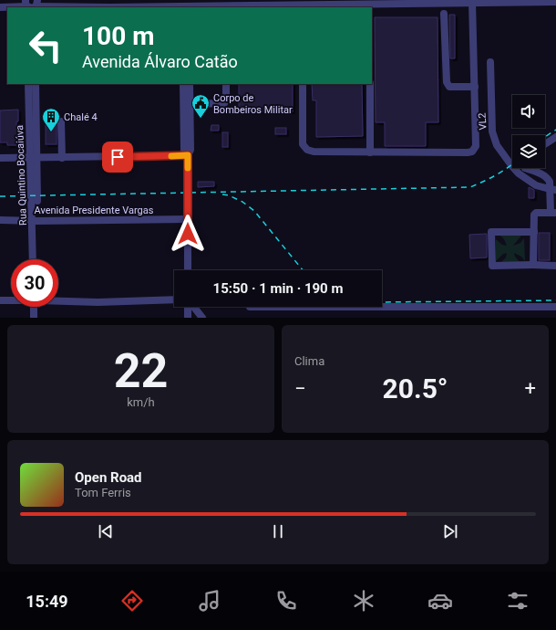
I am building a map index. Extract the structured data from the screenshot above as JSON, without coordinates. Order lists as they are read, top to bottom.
{
  "streets": {
    "street": ["VL2", "Rua Quintino Bocaiúva", "Avenida Presidente Vargas"]
  },
  "crossings": [
    ["Rua Quintino Bocaiúva", "Avenida Presidente Vargas"]
  ],
  "places": {
    "public building": ["Corpo de Bombeiros Militar"],
    "building": ["Chalé 4"]
  },
  "page": {
    "turn": ["100 m", "Avenida Álvaro Catão"],
    "limit": "30",
    "trip": "15:50 · 1 min · 190 m",
    "tile": [
      ["22", "km/h"],
      "Clima"
    ],
    "heat": ["−", "20.5°", "+"],
    "song": ["Open Road", "Tom Ferris"],
    "tabs": "15:49"
  }
}
